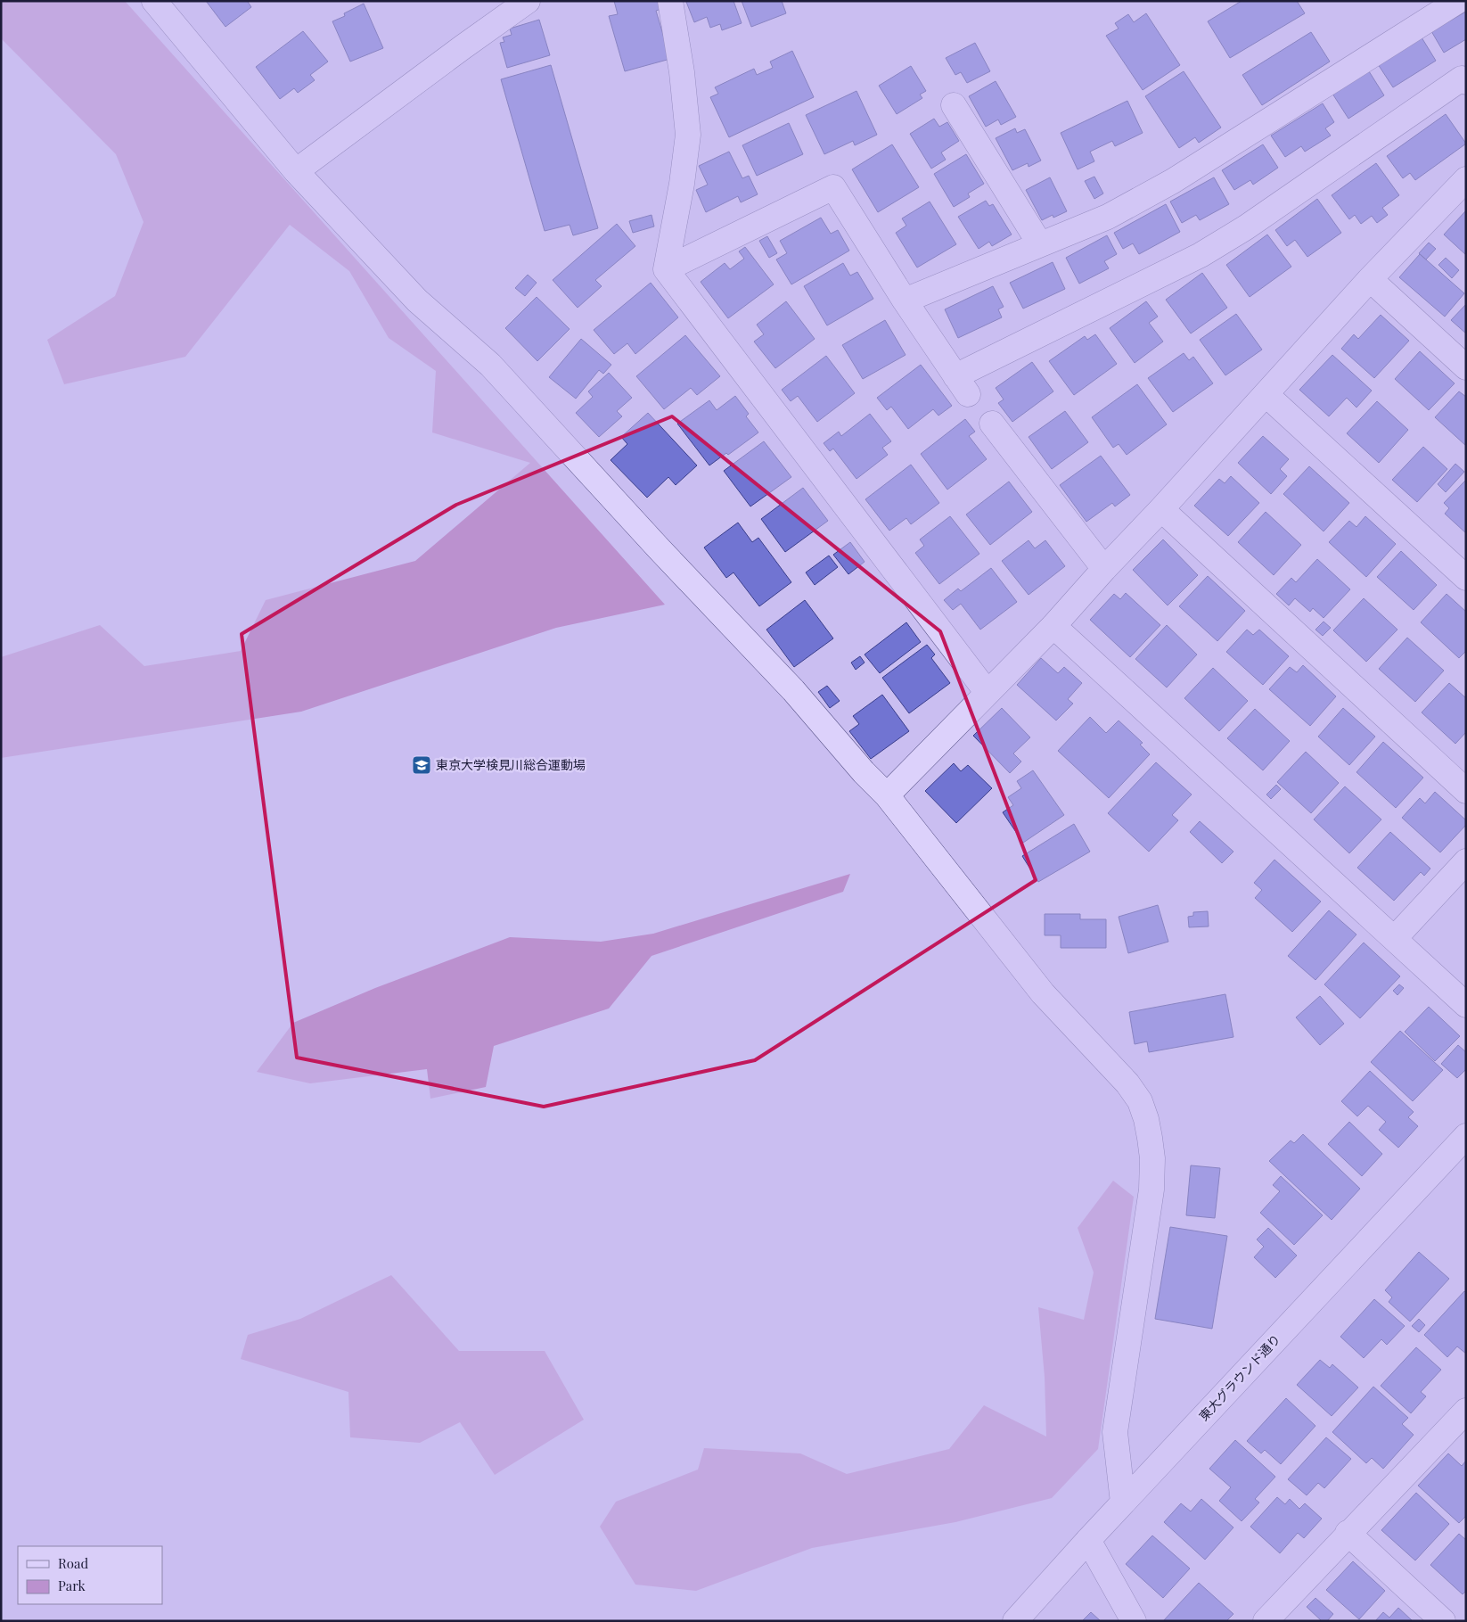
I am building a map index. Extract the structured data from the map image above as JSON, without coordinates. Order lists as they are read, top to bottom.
{
  "streets": {
    "street": ["東大グラウンド通り"]
  },
  "places": {
    "school or university": ["東京大学検見川総合運動場"]
  },
  "legend": ["Road", "Park"]
}
